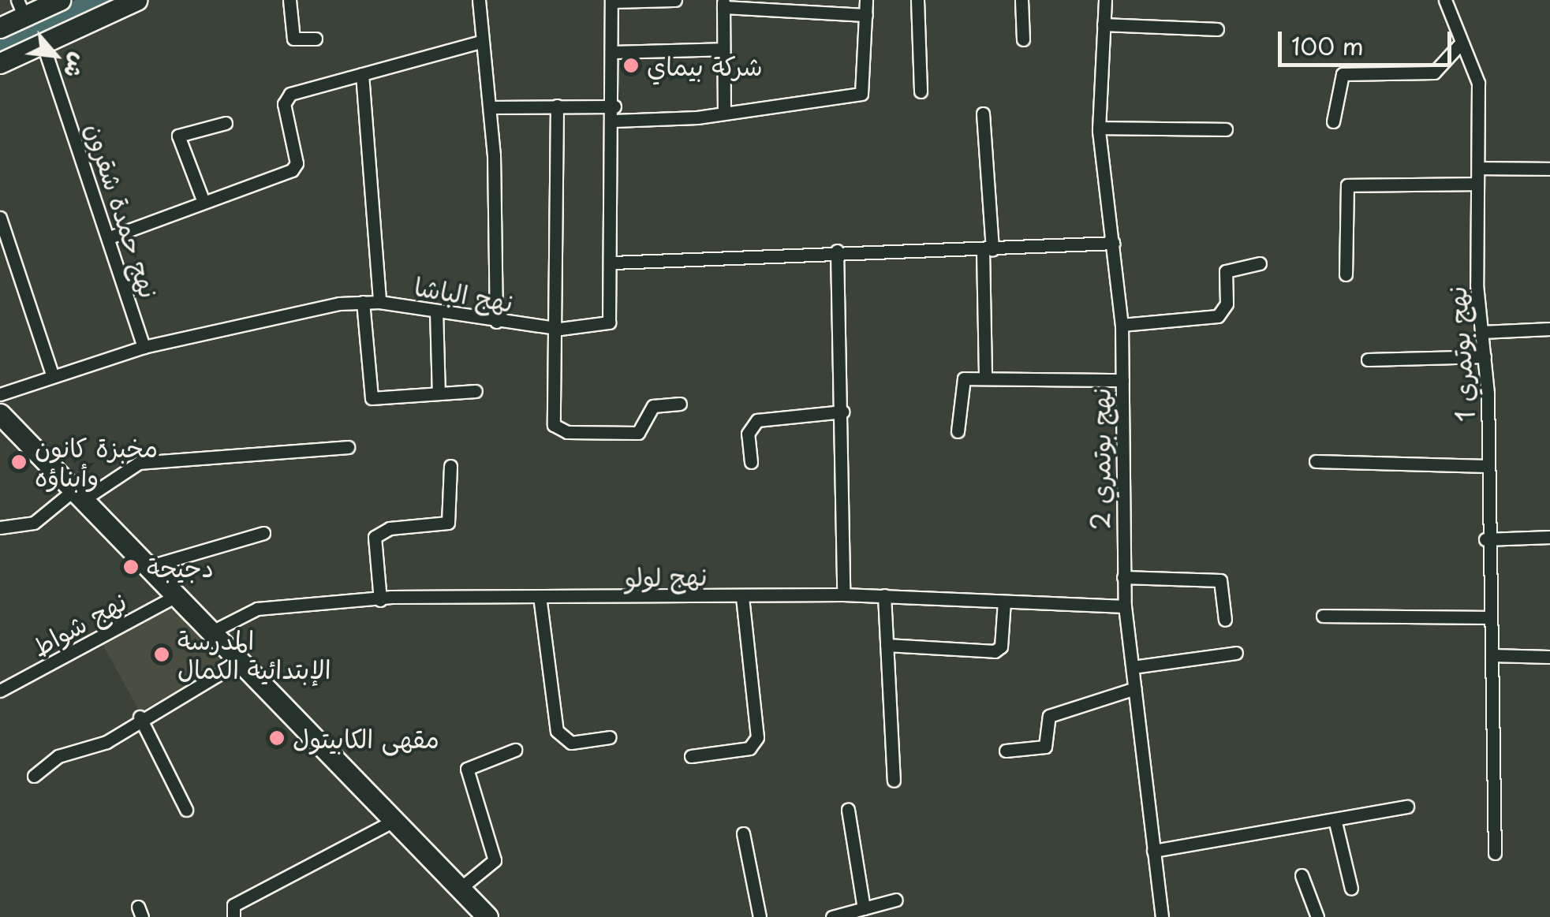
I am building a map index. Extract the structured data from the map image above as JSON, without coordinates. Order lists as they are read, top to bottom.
{
  "streets": {
    "street": [
      "نهج حمدة شقرون",
      "نهج الباشا",
      "نهج بوتمري 1",
      "نهج بوتمري 2",
      "نهج لولو",
      "نهج شواط"
    ]
  },
  "crossings": [
    ["نهج حمدة شقرون", "نهج الباشا"],
    ["نهج بوتمري 2", "نهج لولو"]
  ],
  "places": [
    "شركة بيماي",
    "مخبزة كانون وأبناؤه",
    "دجيجة",
    "المدرسة الإبتدائية الكمال",
    "مقهى الكابيتول"
  ],
  "scale_bar": "100 m",
  "north": "bottom right"
}
